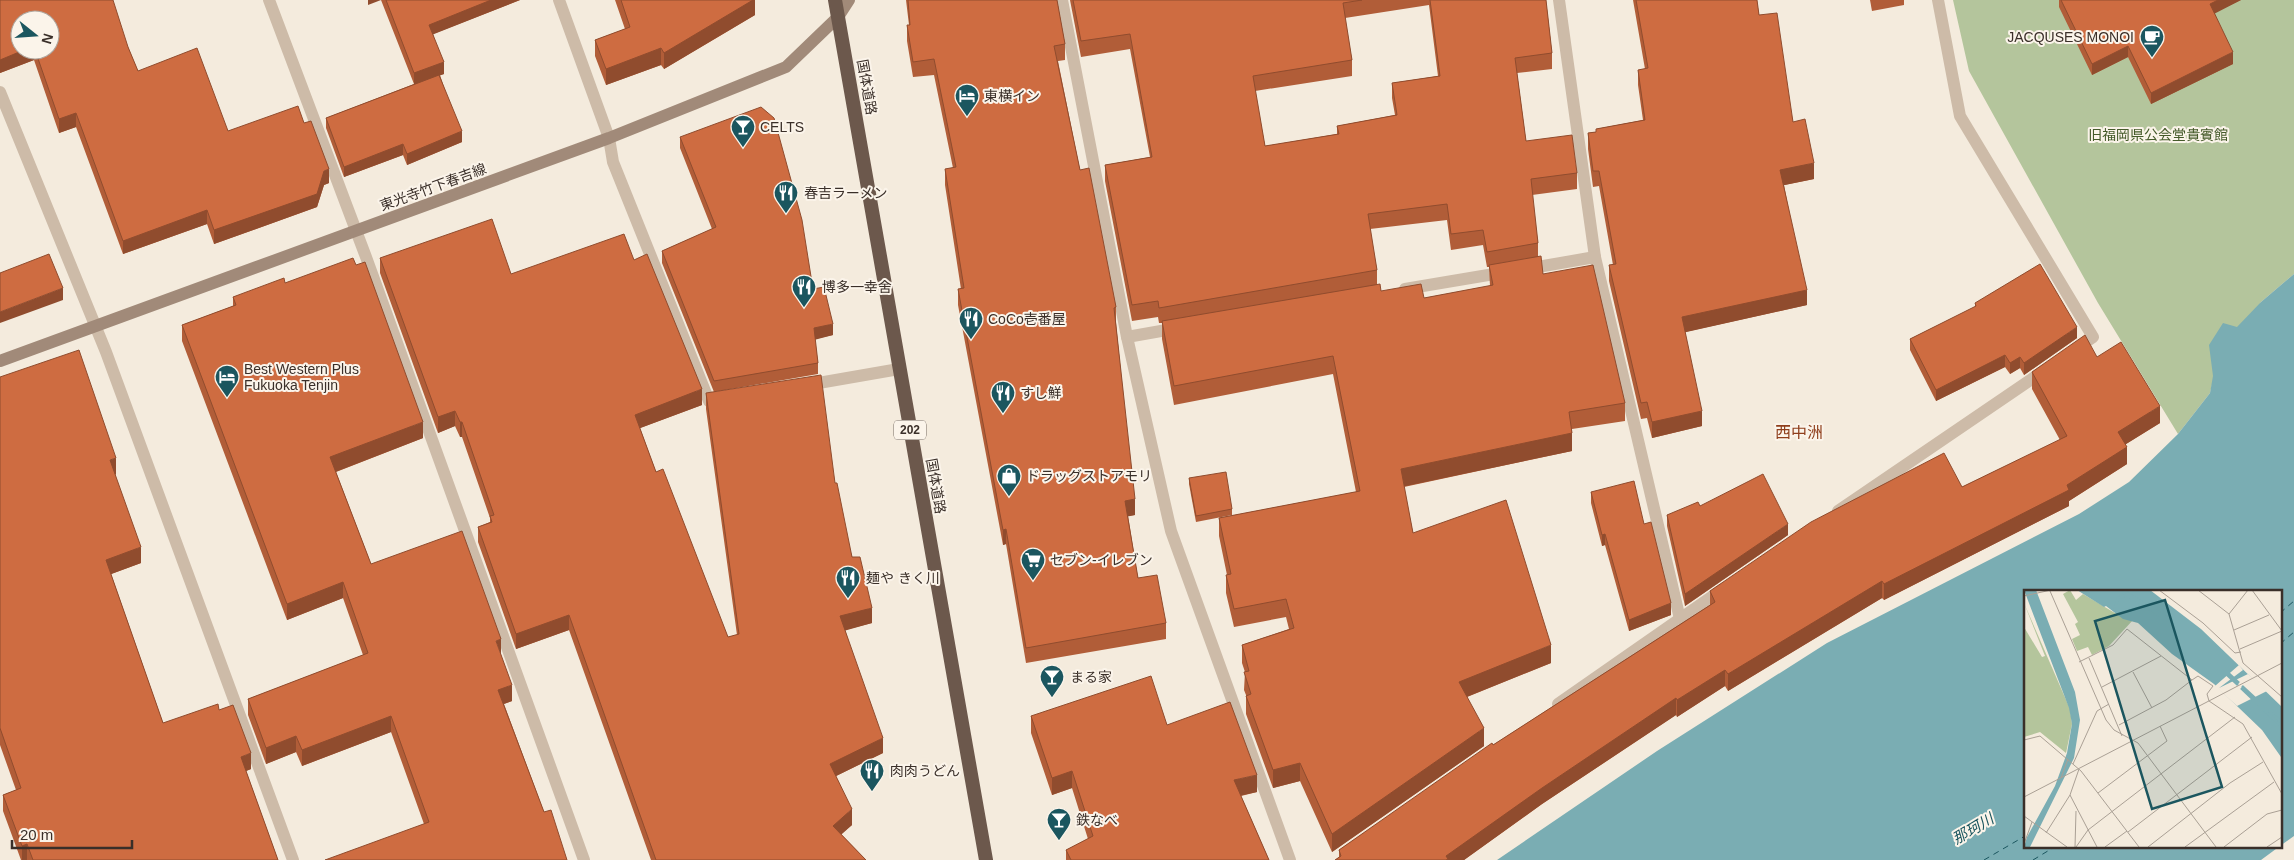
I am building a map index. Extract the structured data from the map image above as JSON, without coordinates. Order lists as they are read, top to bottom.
{
  "streets": {
    "highway": ["国体道路", "202"],
    "main road": ["東光寺竹下春吉線"]
  },
  "crossings": [
    ["国体道路", "東光寺竹下春吉線"]
  ],
  "districts": ["西中洲"],
  "water": ["那珂川"],
  "parks": ["旧福岡県公会堂貴賓館"],
  "places": {
    "cafe": ["JACQUSES MONOI"],
    "hotel": ["東横イン", "Best Western Plus Fukuoka Tenjin"],
    "bar": ["CELTS", "まる家", "鉄なべ"],
    "restaurant": [
      "春吉ラーメン",
      "博多一幸舍",
      "CoCo壱番屋",
      "すし鮮",
      "麺や きく川",
      "肉肉うどん"
    ],
    "shop": ["ドラッグストアモリ"],
    "supermarket": ["セブン-イレブン"]
  },
  "scale_bar": "20 m",
  "north": "right"
}
